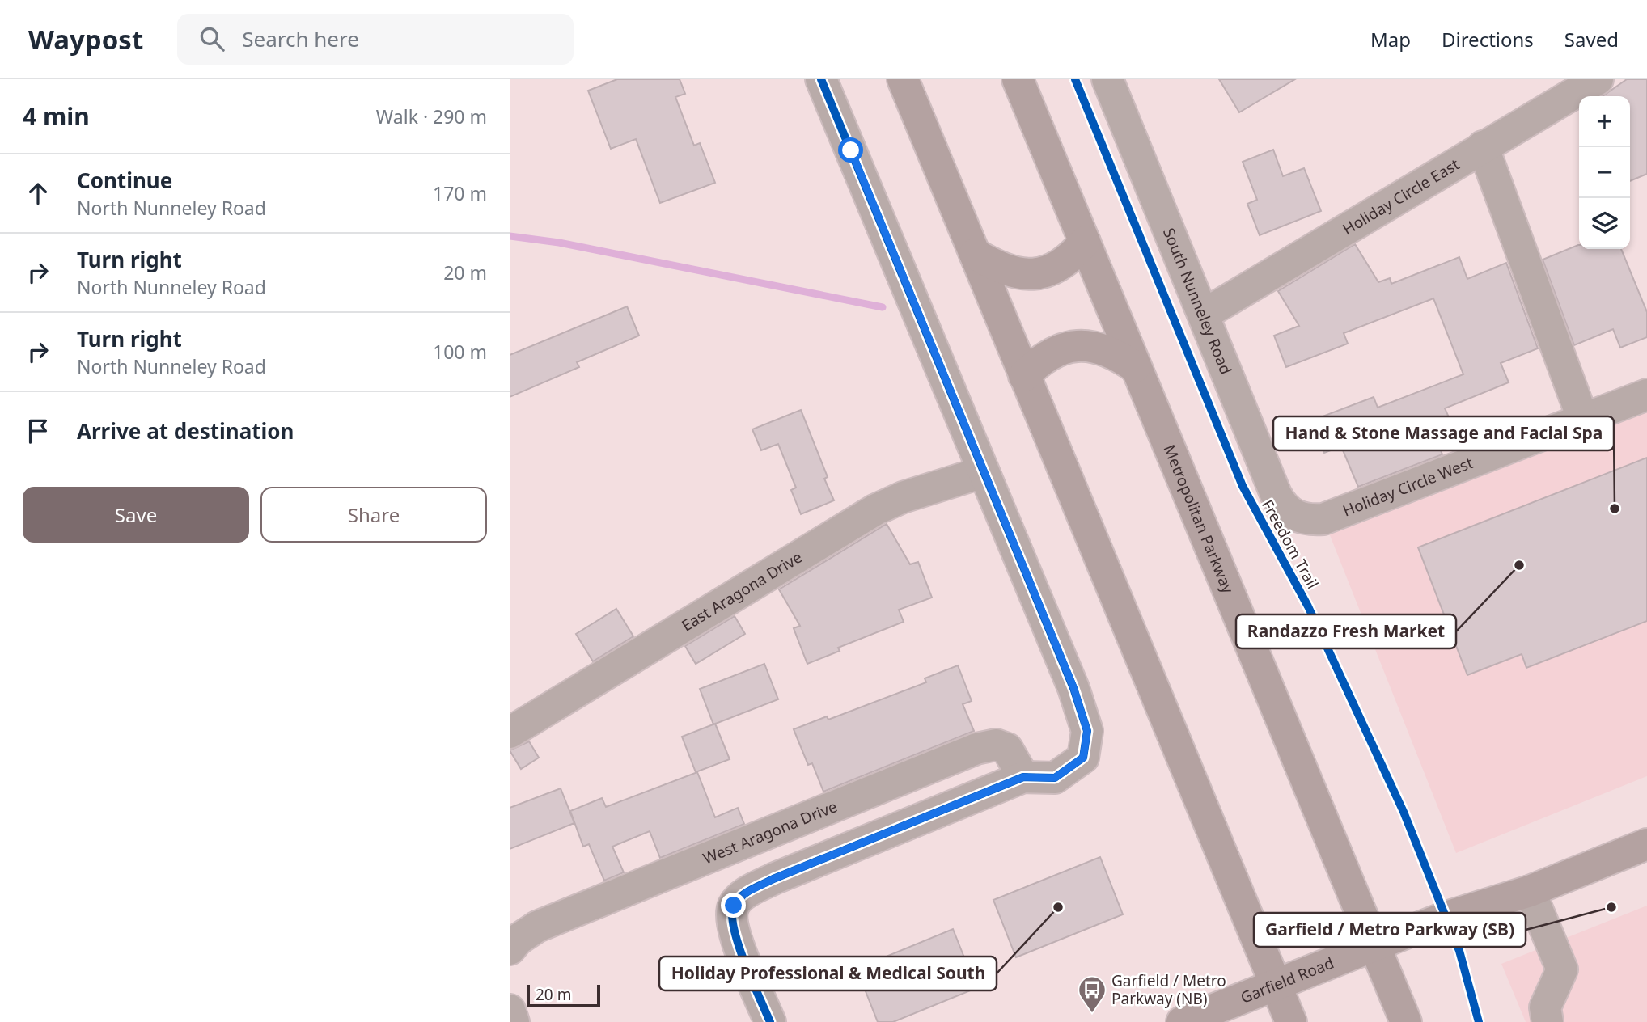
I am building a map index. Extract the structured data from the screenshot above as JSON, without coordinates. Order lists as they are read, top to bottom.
{
  "streets": {
    "main road": ["Metropolitan Parkway", "Garfield Road"],
    "street": [
      "Holiday Circle East",
      "South Nunneley Road",
      "Holiday Circle West",
      "East Aragona Drive",
      "West Aragona Drive"
    ],
    "cycle path": ["Freedom Trail"]
  },
  "crossings": [
    ["Holiday Circle East", "South Nunneley Road"],
    ["South Nunneley Road", "Holiday Circle West"],
    ["Metropolitan Parkway", "Garfield Road"]
  ],
  "places": {
    "other": [
      "Hand & Stone Massage and Facial Spa",
      "Randazzo Fresh Market",
      "Holiday Professional & Medical South",
      "Garfield / Metro Parkway (SB)"
    ],
    "bus stop": ["Garfield / Metro Parkway (NB)"]
  },
  "scale_bar": "20 m",
  "page": {
    "header": "Waypost",
    "search": "Search here",
    "nav": ["Map", "Directions", "Saved"],
    "heading": ["4 min", "Walk · 290 m"],
    "map_buttons": ["+", "−"],
    "list": [
      ["Continue", "North Nunneley Road", "170 m"],
      ["Turn right", "North Nunneley Road", "20 m"],
      ["Turn right", "North Nunneley Road", "100 m"],
      "Arrive at destination"
    ],
    "buttons": ["Save", "Share"],
    "scale": "20 m"
  }
}
